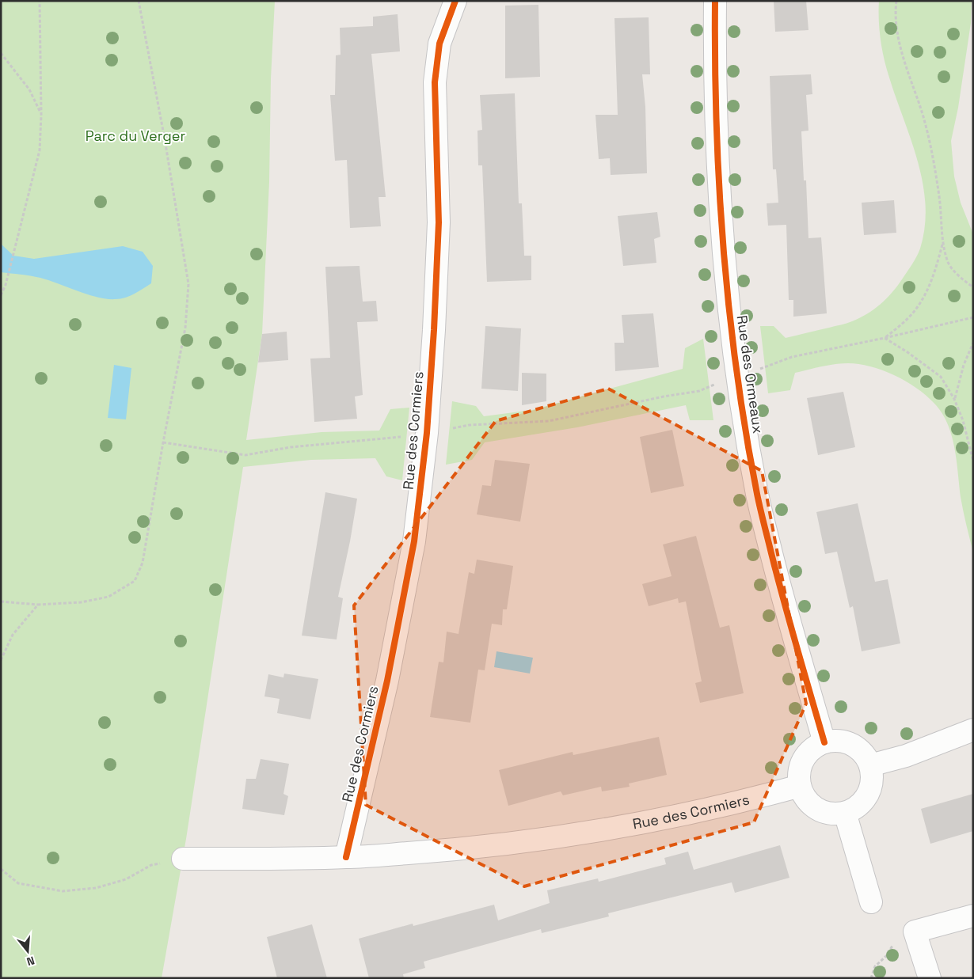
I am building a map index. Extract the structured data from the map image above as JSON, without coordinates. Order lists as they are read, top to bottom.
{
  "streets": {
    "street": ["Rue des Ormeaux", "Rue des Cormiers"]
  },
  "crossings": [
    ["Rue des Ormeaux", "Rue des Cormiers"]
  ],
  "parks": ["Parc du Verger"],
  "north": "bottom"
}
